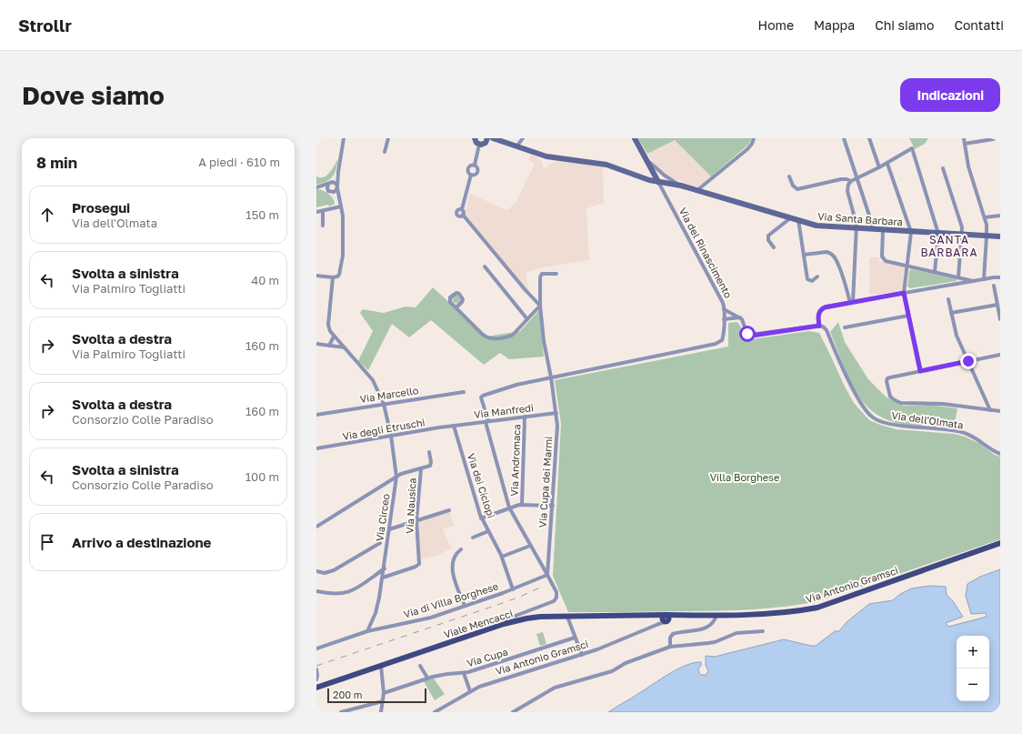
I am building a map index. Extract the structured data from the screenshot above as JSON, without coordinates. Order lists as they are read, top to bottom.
{
  "streets": {
    "main road": ["Via Antonio Gramsci", "Viale Mencacci"],
    "street": [
      "Via Santa Barbara",
      "Via del Rinascimento",
      "Via Marcello",
      "Via Manfredi",
      "Via dell'Olmata",
      "Via degli Etruschi",
      "Via Andromaca",
      "Via Cupa dei Marmi",
      "Via dei Ciclopi",
      "Via Nausica",
      "Via Circeo",
      "Via di Villa Borghese",
      "Via Cupa"
    ]
  },
  "crossings": [
    ["Via Santa Barbara", "Via del Rinascimento"],
    ["Via del Rinascimento", "Via Manfredi"],
    ["Via del Rinascimento", "Via Cupa dei Marmi"],
    ["Via Marcello", "Via Circeo"],
    ["Via Manfredi", "Via degli Etruschi"],
    ["Via Manfredi", "Via Andromaca"],
    ["Via Manfredi", "Via Cupa dei Marmi"],
    ["Via Manfredi", "Via dei Ciclopi"],
    ["Via degli Etruschi", "Via dei Ciclopi"],
    ["Via degli Etruschi", "Via Circeo"],
    ["Via Cupa dei Marmi", "Via di Villa Borghese"],
    ["Via dei Ciclopi", "Via di Villa Borghese"],
    ["Via Nausica", "Via Circeo"],
    ["Via Circeo", "Via di Villa Borghese"],
    ["Via Antonio Gramsci", "Viale Mencacci"]
  ],
  "districts": ["SANTA BARBARA"],
  "parks": ["Villa Borghese"],
  "scale_bar": "200 m",
  "page": {
    "header": "Strollr",
    "nav": [
      "Home",
      "Mappa",
      "Chi siamo",
      "Contatti"
    ],
    "buttons": "Indicazioni",
    "title": "Dove siamo",
    "heading": ["8 min", "A piedi · 610 m"],
    "list": [
      ["Prosegui", "Via dell'Olmata", "150 m"],
      ["Svolta a sinistra", "Via Palmiro Togliatti", "40 m"],
      ["Svolta a destra", "Via Palmiro Togliatti", "160 m"],
      ["Svolta a destra", "Consorzio Colle Paradiso", "160 m"],
      ["Svolta a sinistra", "Consorzio Colle Paradiso", "100 m"],
      "Arrivo a destinazione"
    ],
    "map_buttons": ["+", "−"],
    "scale": "200 m"
  }
}
